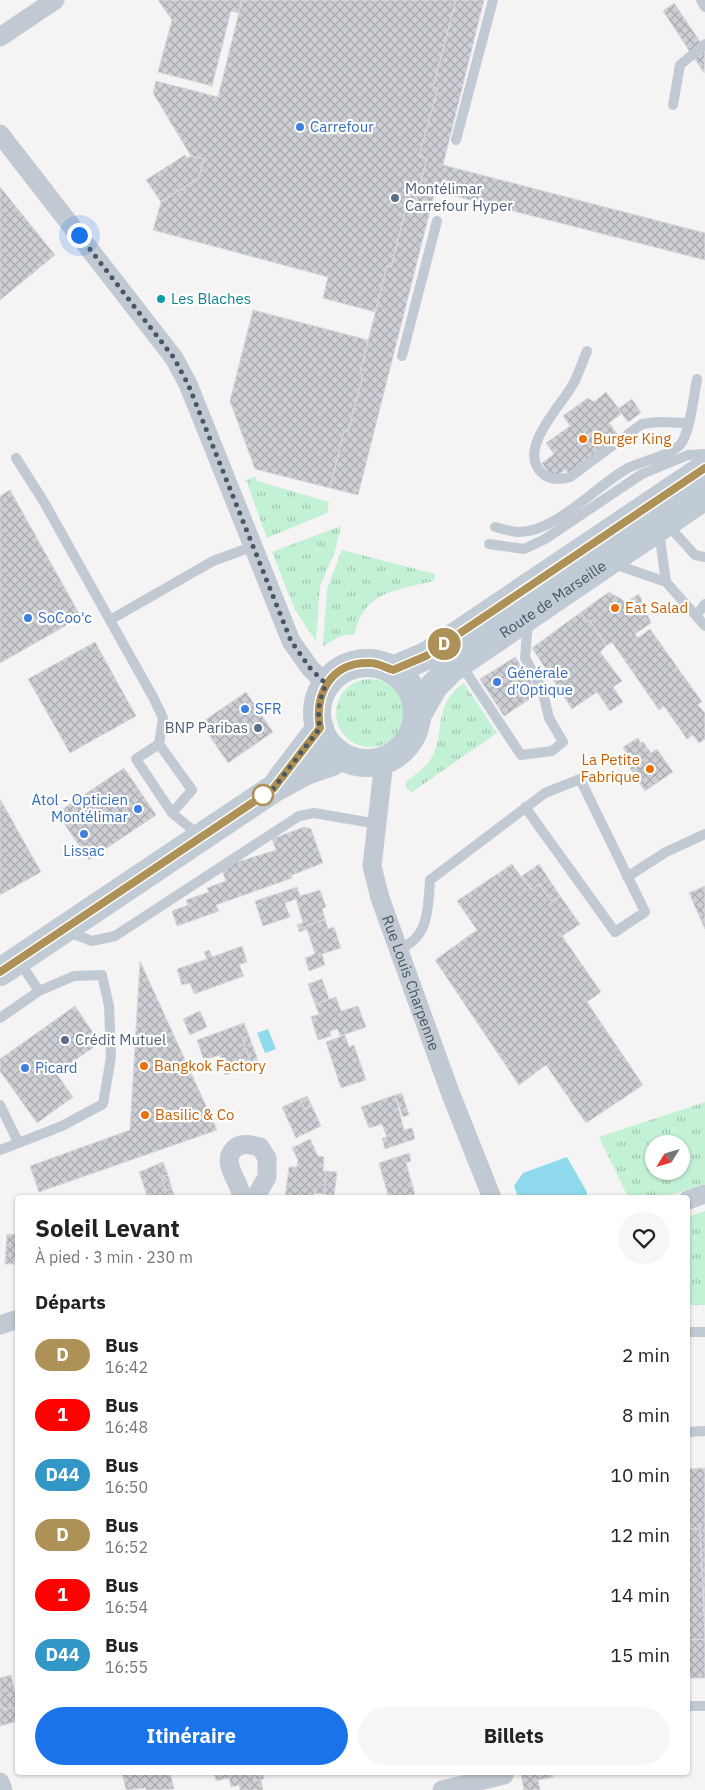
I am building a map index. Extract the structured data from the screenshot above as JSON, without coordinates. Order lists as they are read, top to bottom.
{
  "streets": {
    "main road": ["Route de Marseille"],
    "street": ["Rue Louis Charpenne"]
  },
  "crossings": [
    ["Route de Marseille", "Rue Louis Charpenne"]
  ],
  "places": [
    "Carrefour",
    "Montélimar Carrefour Hyper",
    "Les Blaches",
    "Burger King",
    "Eat Salad",
    "SoCoo'c",
    "Générale d'Optique",
    "SFR",
    "BNP Paribas",
    "La Petite Fabrique",
    "Atol - Opticien Montélimar",
    "Lissac",
    "Crédit Mutuel",
    "Bangkok Factory",
    "Picard",
    "Basilic & Co"
  ],
  "lines": ["bus line D"],
  "north": "bottom left",
  "page": {
    "on_map": "D",
    "heading": [
      ["Soleil Levant", "À pied · 3 min · 230 m"],
      "Départs"
    ],
    "list": [
      {
        "mark": "D",
        "name": "Bus",
        "note": "16:42",
        "value": "2 min"
      },
      {
        "mark": "1",
        "name": "Bus",
        "note": "16:48",
        "value": "8 min"
      },
      {
        "mark": "D44",
        "name": "Bus",
        "note": "16:50",
        "value": "10 min"
      },
      {
        "mark": "D",
        "name": "Bus",
        "note": "16:52",
        "value": "12 min"
      },
      {
        "mark": "1",
        "name": "Bus",
        "note": "16:54",
        "value": "14 min"
      },
      {
        "mark": "D44",
        "name": "Bus",
        "note": "16:55",
        "value": "15 min"
      }
    ],
    "buttons": ["Itinéraire", "Billets"]
  }
}
